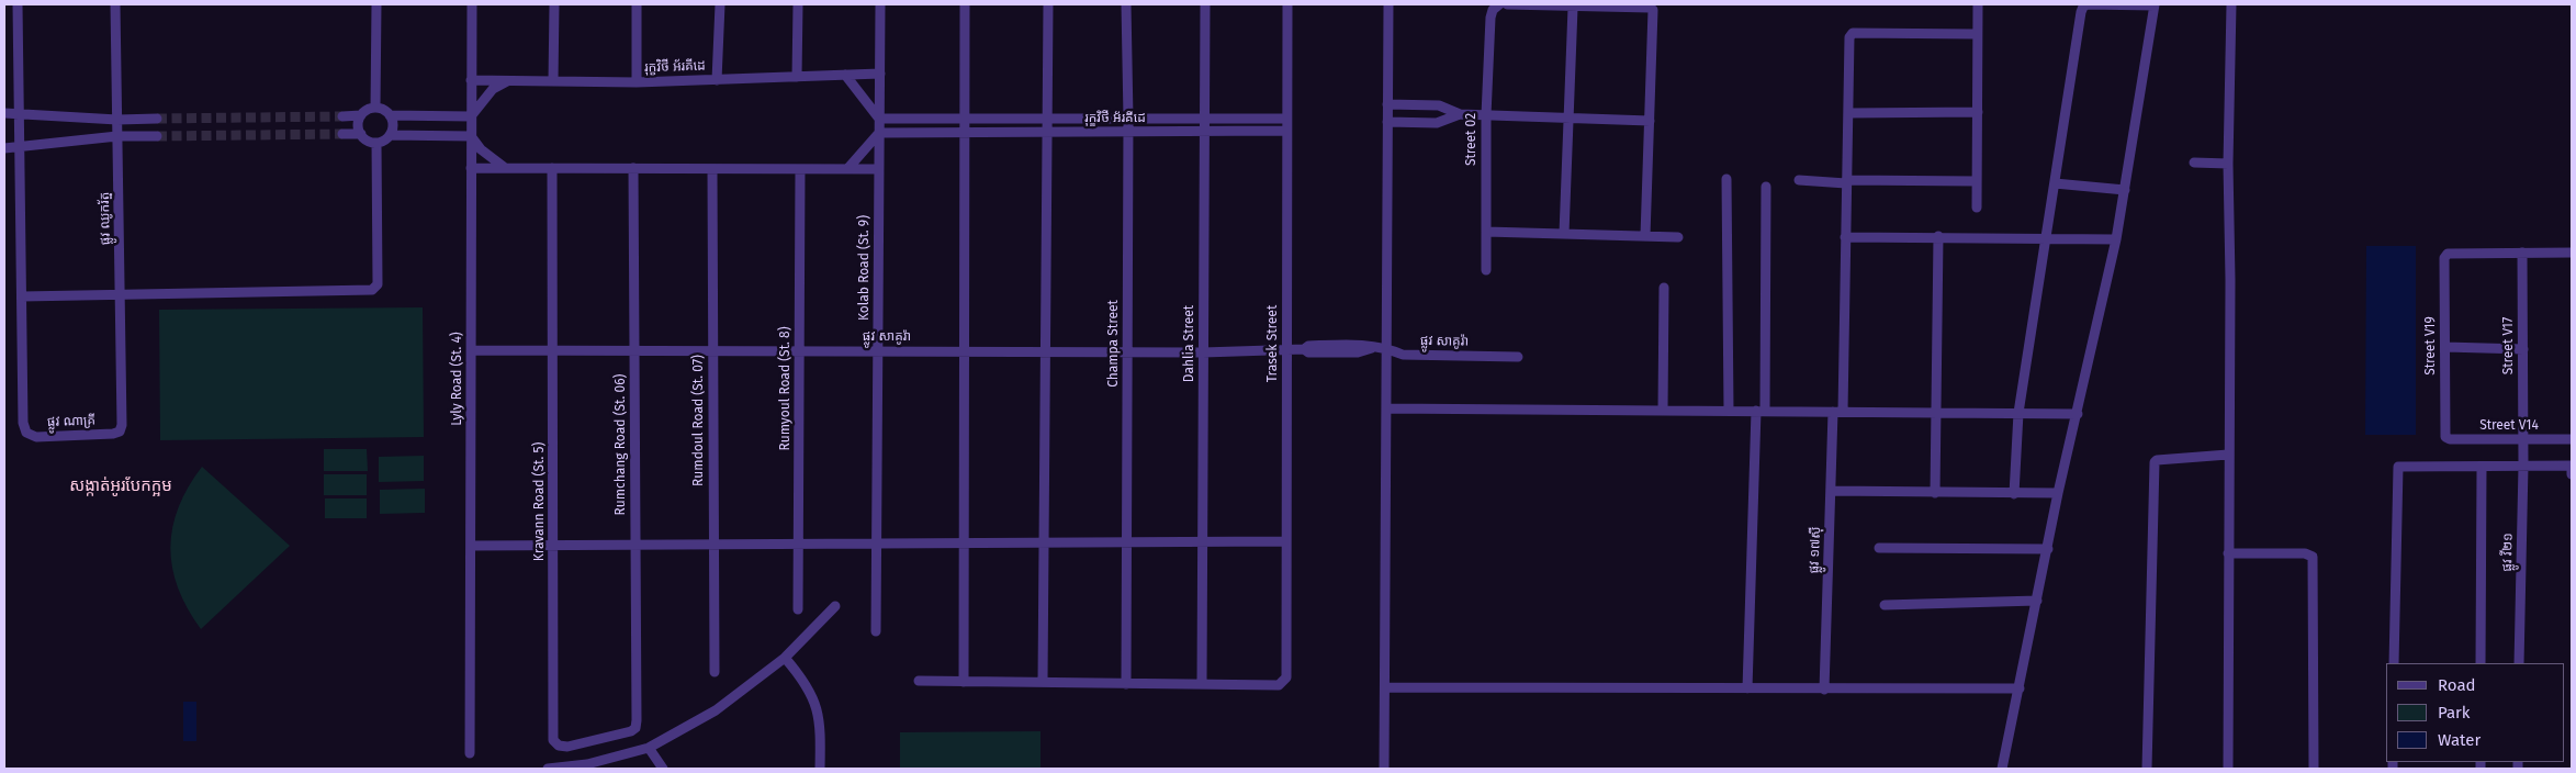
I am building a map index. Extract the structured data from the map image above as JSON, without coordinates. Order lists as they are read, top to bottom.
{
  "streets": {
    "street": [
      "រុក្ខវិថី អ័រគីដេ",
      "Street 02",
      "ផ្លូវ ឈូករ័ត្ន",
      "Kolab Road (St. 9)",
      "ផ្លូវ សាគូរ៉ា",
      "Champa Street",
      "Dahlia Street",
      "Trasek Street",
      "Street V19",
      "Street V17",
      "Lyly Road (St. 4)",
      "Rumyoul Road (St. 8)",
      "Rumdoul Road (St. 07)",
      "ផ្លូវ ណាគ្រី",
      "Street V14",
      "Rumchang Road (St. 06)",
      "Kravann Road (St. 5)",
      "ផ្លូវ ១៧ស៊ី",
      "ផ្លូវ វី២១"
    ]
  },
  "crossings": [
    ["រុក្ខវិថី អ័រគីដេ", "Kolab Road (St. 9)"],
    ["រុក្ខវិថី អ័រគីដេ", "Champa Street"],
    ["រុក្ខវិថី អ័រគីដេ", "Dahlia Street"],
    ["រុក្ខវិថី អ័រគីដេ", "Trasek Street"],
    ["រុក្ខវិថី អ័រគីដេ", "Lyly Road (St. 4)"],
    ["ផ្លូវ ឈូករ័ត្ន", "ផ្លូវ ណាគ្រី"],
    ["Kolab Road (St. 9)", "ផ្លូវ សាគូរ៉ា"],
    ["ផ្លូវ សាគូរ៉ា", "Champa Street"],
    ["ផ្លូវ សាគូរ៉ា", "Dahlia Street"],
    ["ផ្លូវ សាគូរ៉ា", "Trasek Street"],
    ["ផ្លូវ សាគូរ៉ា", "Lyly Road (St. 4)"],
    ["ផ្លូវ សាគូរ៉ា", "Rumyoul Road (St. 8)"],
    ["ផ្លូវ សាគូរ៉ា", "Rumdoul Road (St. 07)"],
    ["ផ្លូវ សាគូរ៉ា", "Rumchang Road (St. 06)"],
    ["ផ្លូវ សាគូរ៉ា", "Kravann Road (St. 5)"],
    ["Dahlia Street", "Trasek Street"],
    ["Street V19", "Street V17"],
    ["Street V19", "Street V14"],
    ["Street V17", "Street V14"],
    ["Street V17", "ផ្លូវ វី២១"],
    ["Street V14", "ផ្លូវ វី២១"],
    ["Rumchang Road (St. 06)", "Kravann Road (St. 5)"]
  ],
  "districts": ["សង្កាត់អូរបែកក្អម"],
  "legend": ["Road", "Park", "Water"]
}
